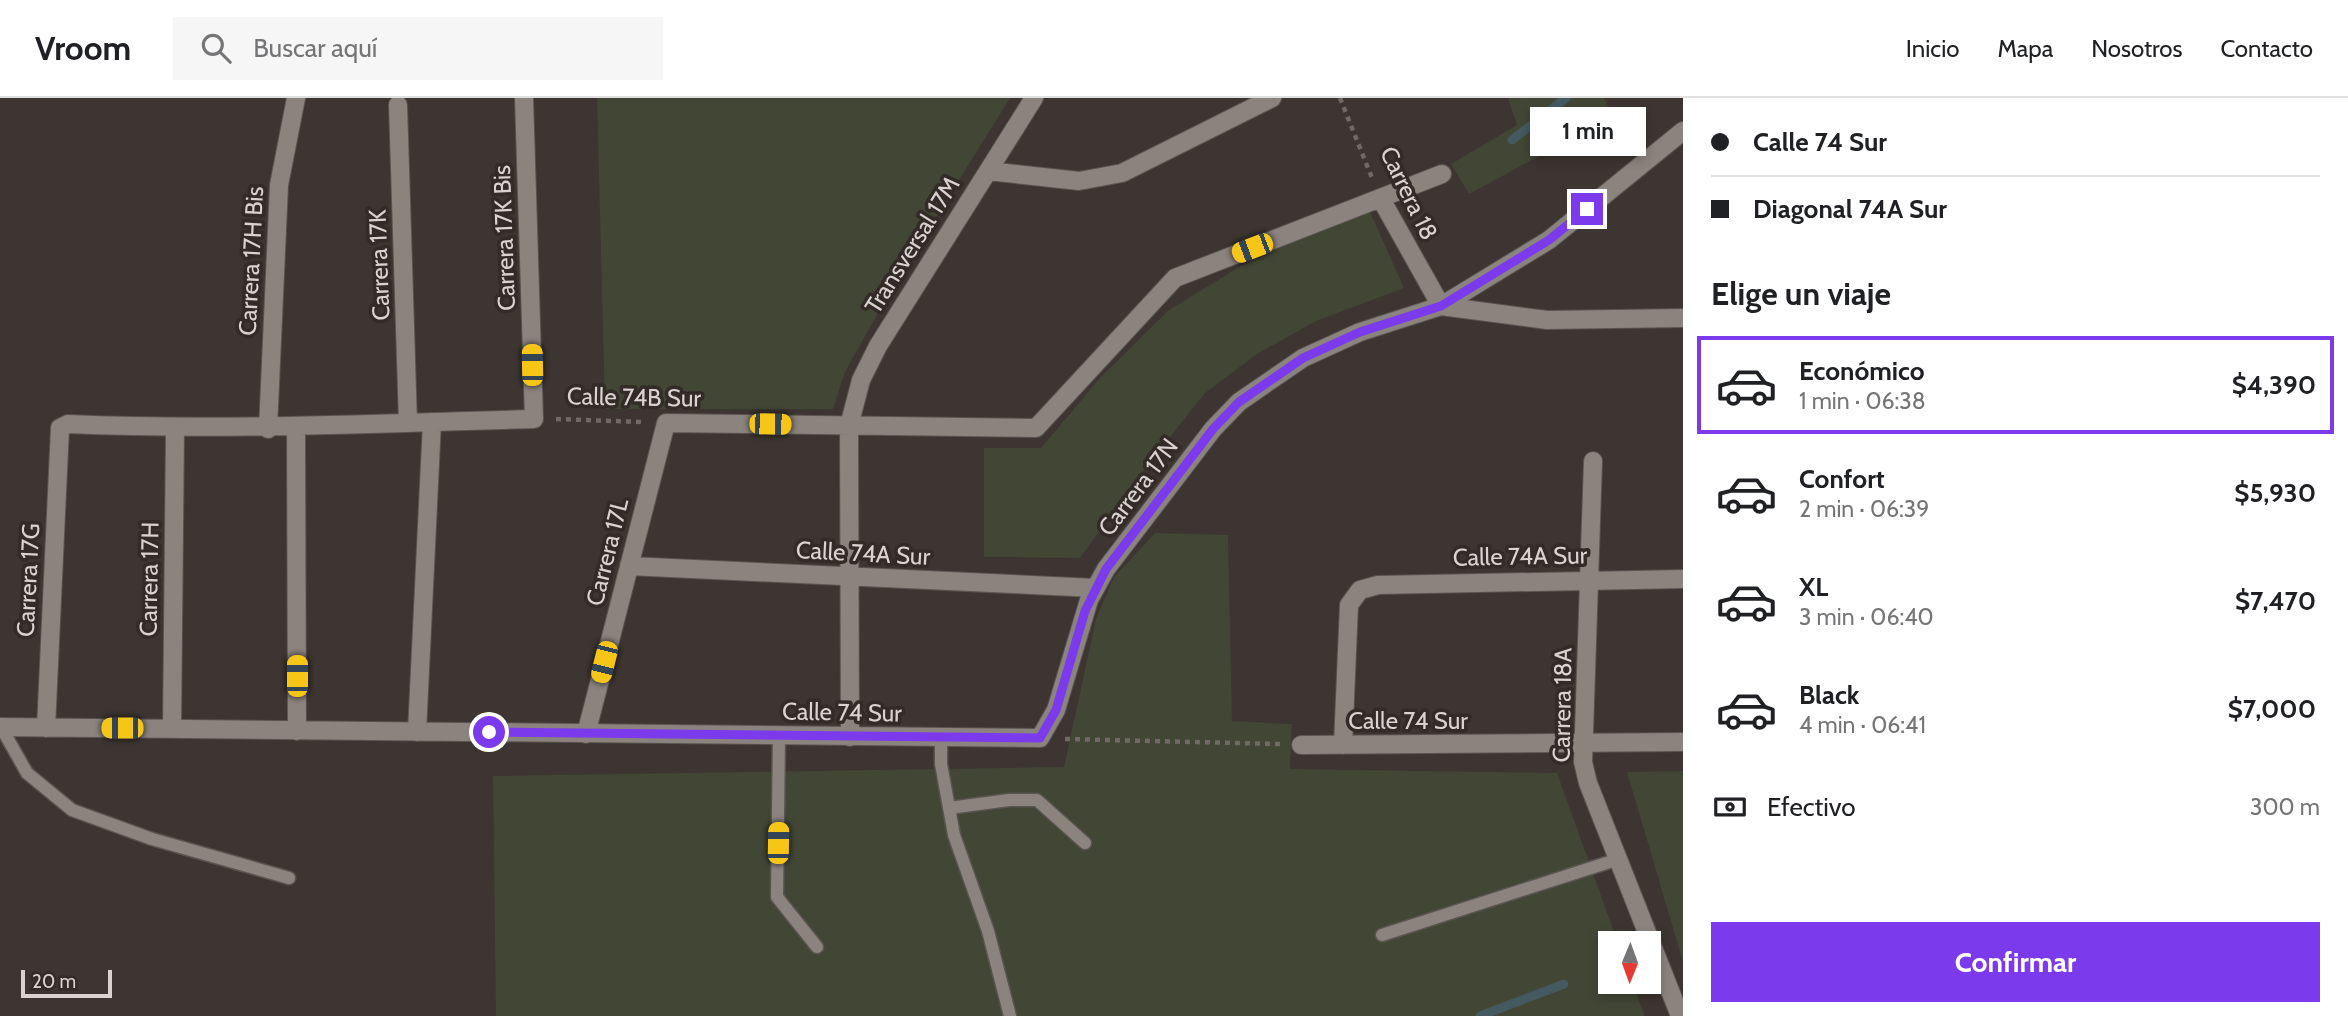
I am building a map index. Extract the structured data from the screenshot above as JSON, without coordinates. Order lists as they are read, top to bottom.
{
  "streets": {
    "street": [
      "Carrera 18",
      "Carrera 17K Bis",
      "Transversal 17M",
      "Carrera 17H Bis",
      "Carrera 17K",
      "Calle 74B Sur",
      "Carrera 17N",
      "Carrera 17L",
      "Calle 74A Sur",
      "Carrera 17H",
      "Carrera 17G",
      "Carrera 18A",
      "Calle 74 Sur"
    ]
  },
  "crossings": [
    ["Carrera 18", "Calle 74B Sur"],
    ["Carrera 18", "Carrera 17N"],
    ["Carrera 17K Bis", "Calle 74B Sur"],
    ["Transversal 17M", "Calle 74B Sur"],
    ["Transversal 17M", "Calle 74A Sur"],
    ["Transversal 17M", "Calle 74 Sur"],
    ["Carrera 17H Bis", "Calle 74B Sur"],
    ["Carrera 17K", "Calle 74B Sur"],
    ["Calle 74B Sur", "Carrera 17L"],
    ["Calle 74B Sur", "Carrera 17H"],
    ["Calle 74B Sur", "Carrera 17G"],
    ["Carrera 17N", "Calle 74A Sur"],
    ["Carrera 17N", "Calle 74 Sur"],
    ["Carrera 17L", "Calle 74A Sur"],
    ["Carrera 17L", "Calle 74 Sur"],
    ["Calle 74A Sur", "Carrera 18A"],
    ["Calle 74A Sur", "Calle 74 Sur"],
    ["Carrera 17H", "Calle 74 Sur"],
    ["Carrera 17G", "Calle 74 Sur"],
    ["Carrera 18A", "Calle 74 Sur"]
  ],
  "scale_bar": "20 m",
  "north": "bottom",
  "page": {
    "header": "Vroom",
    "search": "Buscar aquí",
    "nav": [
      "Inicio",
      "Mapa",
      "Nosotros",
      "Contacto"
    ],
    "banner": ["Calle 74 Sur", "Diagonal 74A Sur"],
    "bubble": "1 min",
    "heading": "Elige un viaje",
    "list": [
      {
        "name": "Económico",
        "note": "1 min · 06:38",
        "value": "$4,390"
      },
      {
        "name": "Confort",
        "note": "2 min · 06:39",
        "value": "$5,930"
      },
      {
        "name": "XL",
        "note": "3 min · 06:40",
        "value": "$7,470"
      },
      {
        "name": "Black",
        "note": "4 min · 06:41",
        "value": "$7,000"
      }
    ],
    "pay": ["Efectivo", "300 m"],
    "buttons": "Confirmar",
    "scale": "20 m"
  }
}
